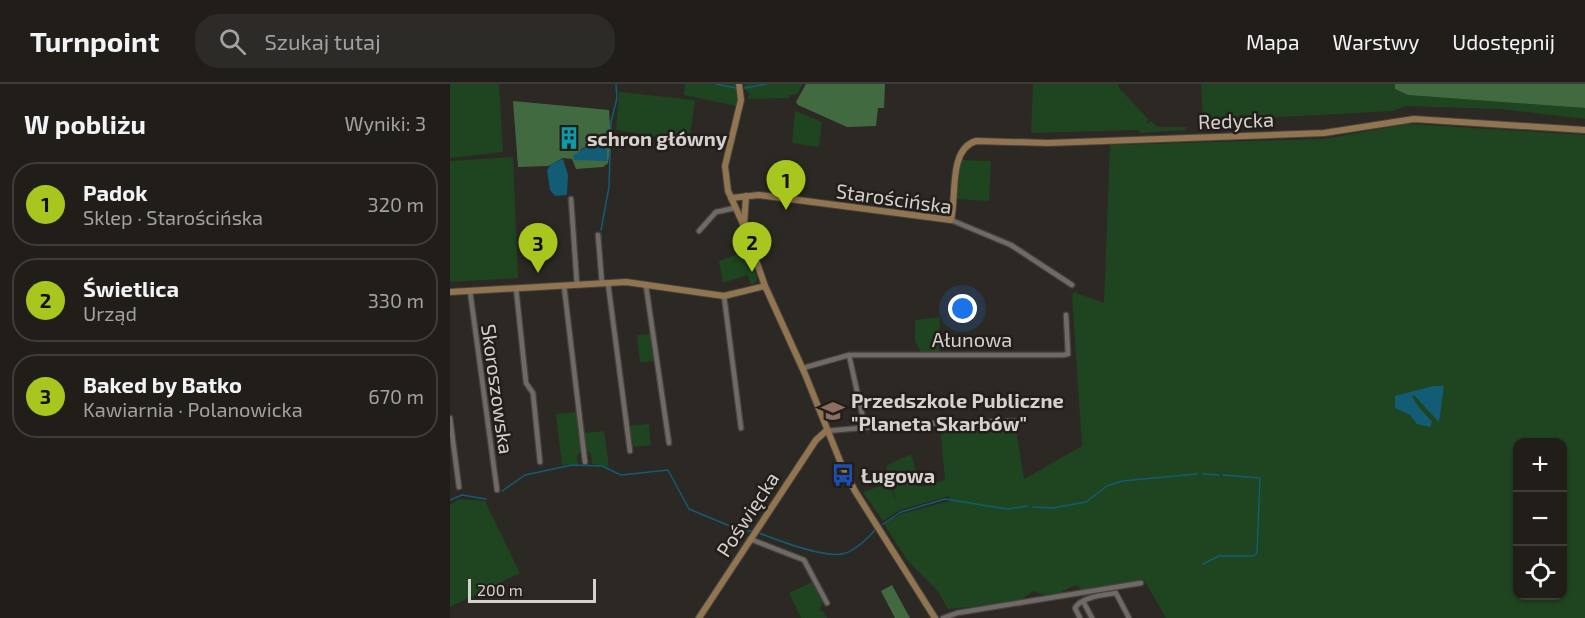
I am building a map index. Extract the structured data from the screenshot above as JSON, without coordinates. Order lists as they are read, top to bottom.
{
  "streets": {
    "street": [
      "Redycka",
      "Starościńska",
      "Ałunowa",
      "Skoroszowska",
      "Poświęcka"
    ]
  },
  "crossings": [
    ["Redycka", "Starościńska"]
  ],
  "places": {
    "building": ["schron główny"],
    "school or university": ["Przedszkole Publiczne \"Planeta Skarbów\""],
    "bus stop": ["Ługowa"]
  },
  "scale_bar": "200 m",
  "page": {
    "header": "Turnpoint",
    "search": "Szukaj tutaj",
    "nav": ["Mapa", "Warstwy", "Udostępnij"],
    "heading": ["W pobliżu", "Wyniki: 3"],
    "pins": ["1", "2", "3"],
    "list": [
      {
        "mark": "1",
        "name": "Padok",
        "note": "Sklep · Starościńska",
        "value": "320 m"
      },
      {
        "mark": "2",
        "name": "Świetlica",
        "note": "Urząd",
        "value": "330 m"
      },
      {
        "mark": "3",
        "name": "Baked by Batko",
        "note": "Kawiarnia · Polanowicka",
        "value": "670 m"
      }
    ],
    "map_buttons": ["+", "−"],
    "scale": "200 m"
  }
}
